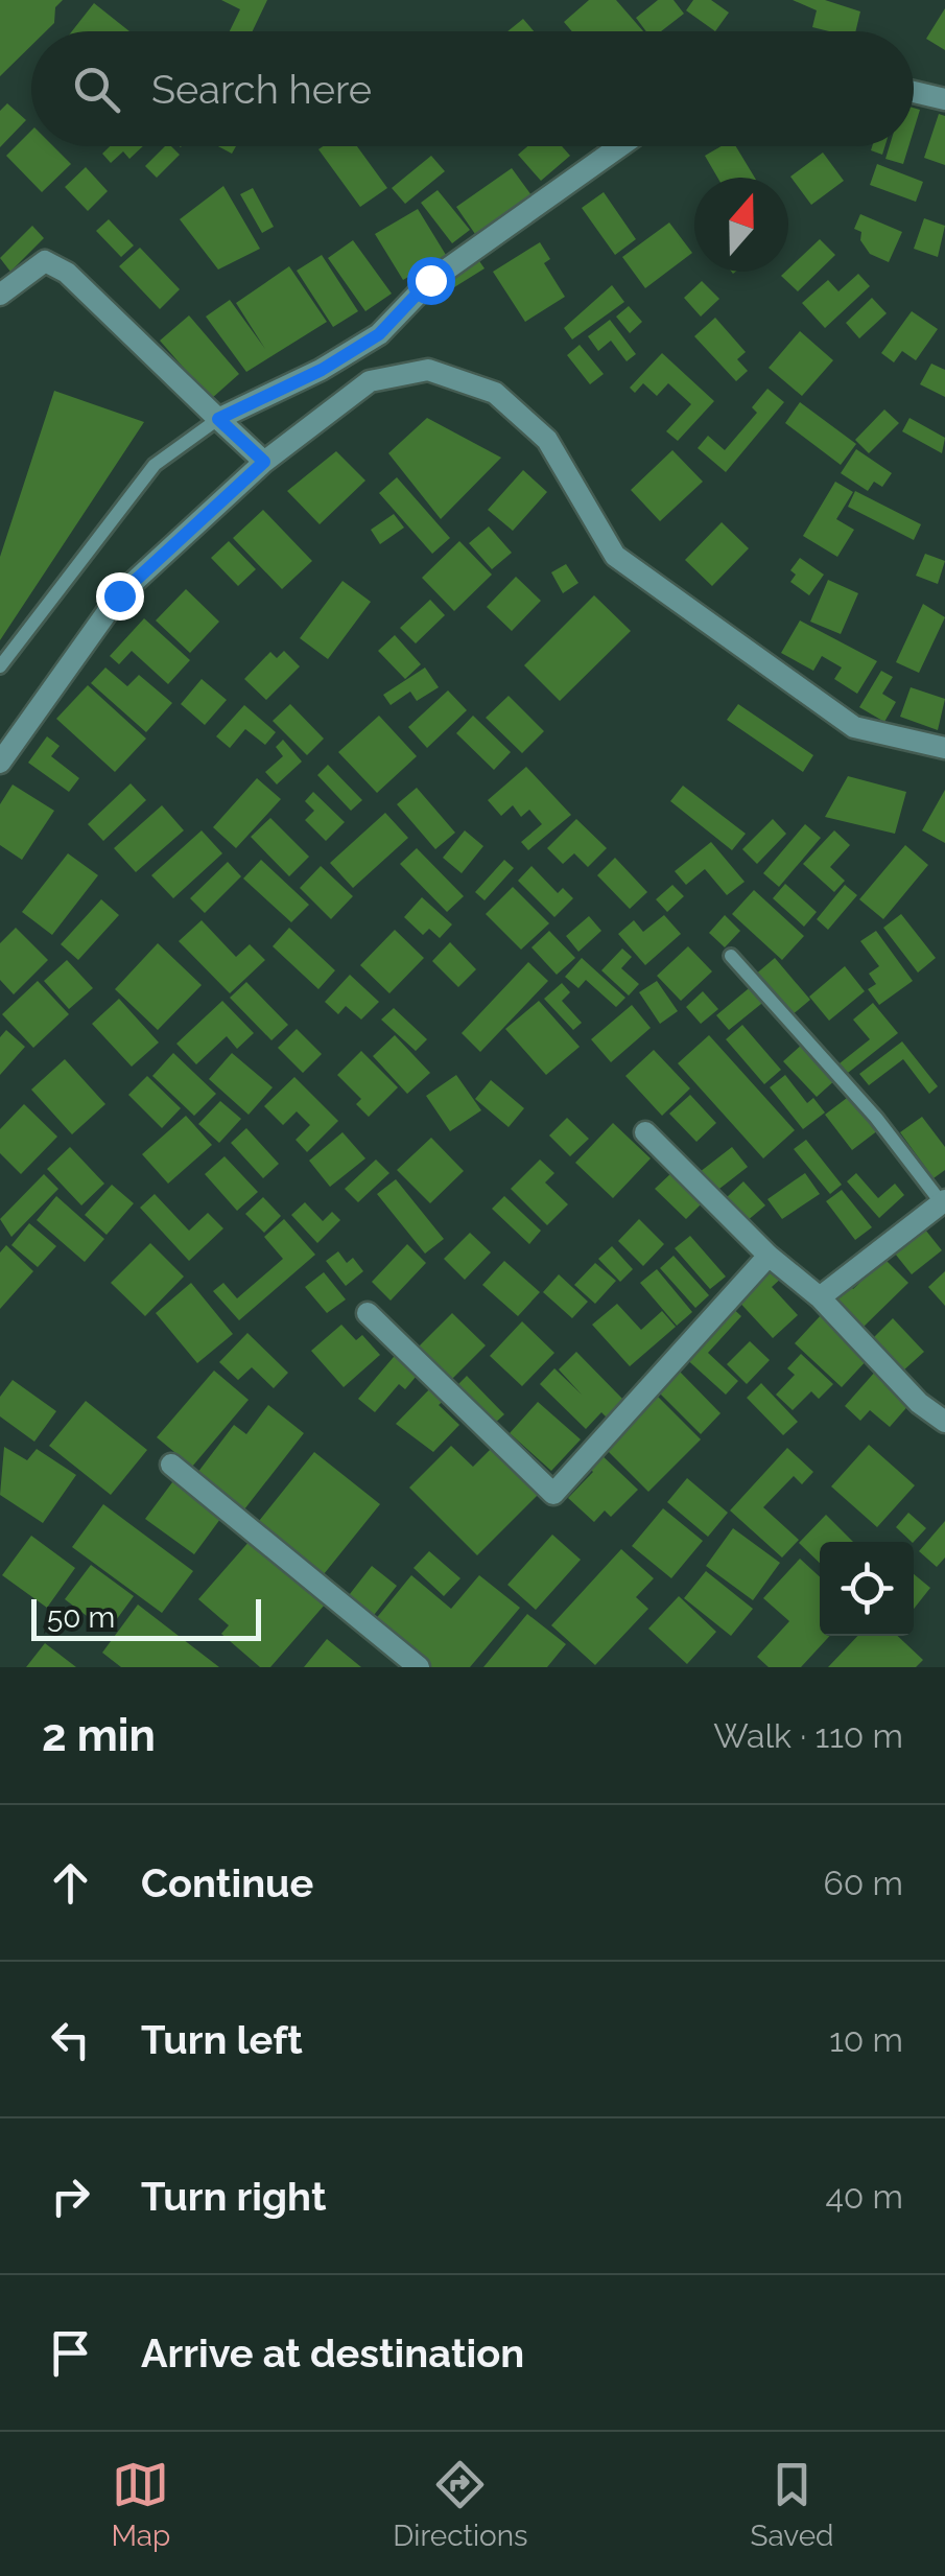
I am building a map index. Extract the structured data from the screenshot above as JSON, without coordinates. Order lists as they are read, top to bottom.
{
  "scale_bar": "50 m",
  "north": "top",
  "page": {
    "search": "Search here",
    "scale": "50 m",
    "heading": ["2 min", "Walk · 110 m"],
    "list": [
      ["Continue", "60 m"],
      ["Turn left", "10 m"],
      ["Turn right", "40 m"],
      "Arrive at destination"
    ],
    "nav": ["Map", "Directions", "Saved"]
  }
}
